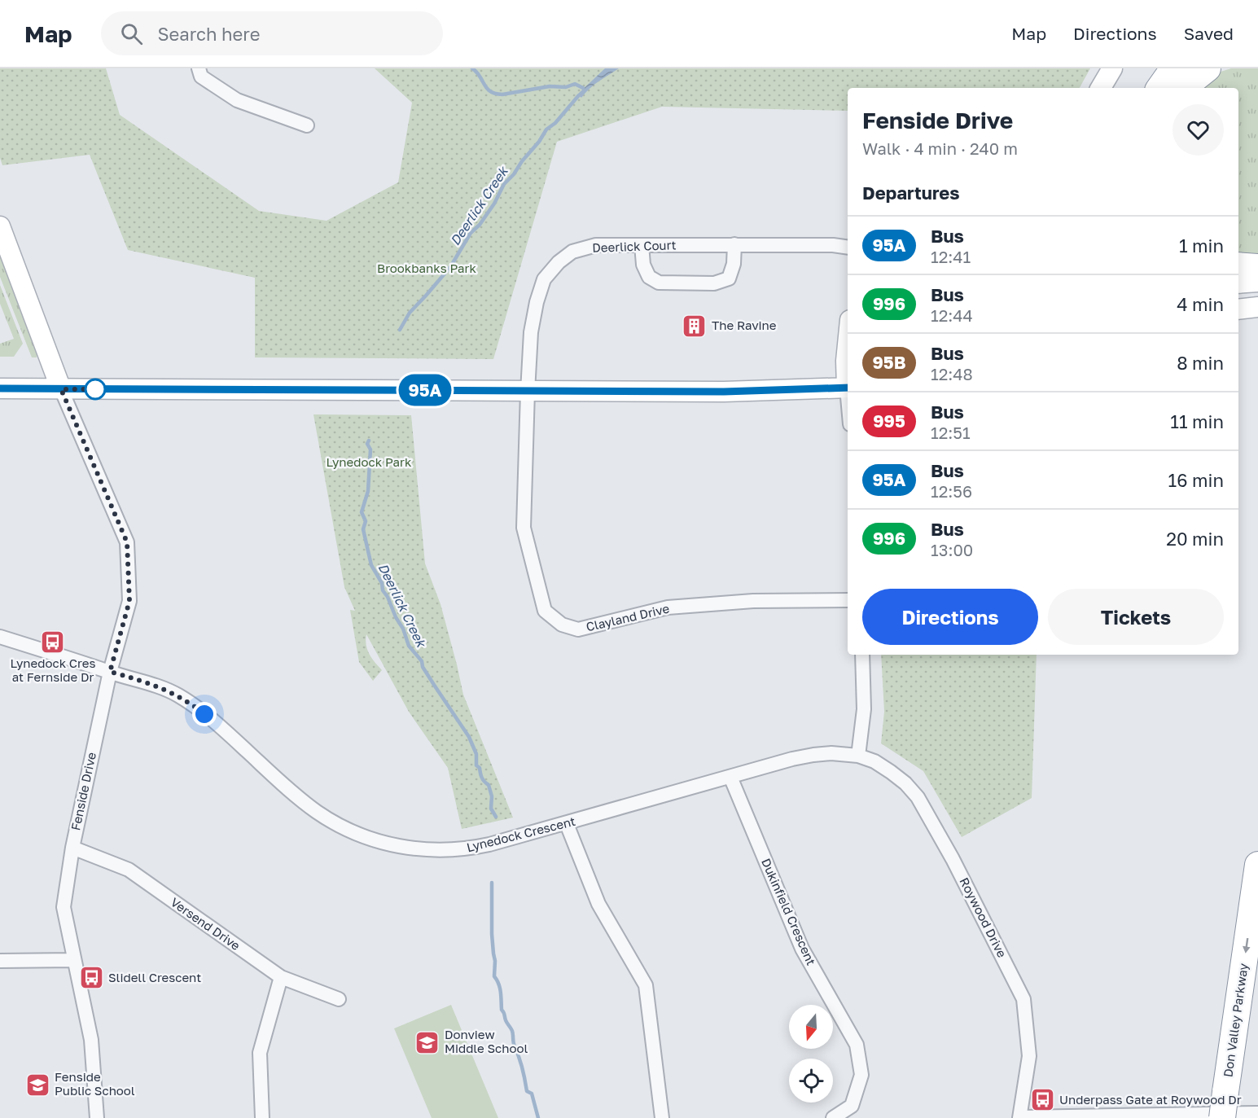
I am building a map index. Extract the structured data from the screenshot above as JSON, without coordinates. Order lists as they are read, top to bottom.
{
  "streets": {
    "highway": ["Don Valley Parkway"],
    "main road": ["Fenside Drive"],
    "street": [
      "Deerlick Court",
      "Clayland Drive",
      "Lynedock Crescent",
      "Dukinfield Crescent",
      "Roywood Drive",
      "Versend Drive"
    ]
  },
  "crossings": [
    ["Deerlick Court", "Clayland Drive"],
    ["Fenside Drive", "Lynedock Crescent"],
    ["Fenside Drive", "Versend Drive"],
    ["Lynedock Crescent", "Dukinfield Crescent"],
    ["Lynedock Crescent", "Roywood Drive"]
  ],
  "one_way": ["Don Valley Parkway"],
  "water": ["Deerlick Creek"],
  "parks": ["Brookbanks Park", "Lynedock Park"],
  "places": {
    "building": ["The Ravine"],
    "bus stop": ["Lynedock Cres at Fernside Dr", "Slidell Crescent", "Underpass Gate at Roywood Dr"],
    "school or university": ["Donview Middle School", "Fenside Public School"]
  },
  "lines": ["bus line 95A"],
  "north": "bottom",
  "page": {
    "header": "Map",
    "search": "Search here",
    "nav": ["Map", "Directions", "Saved"],
    "on_map": "95A",
    "heading": [
      ["Fenside Drive", "Walk · 4 min · 240 m"],
      "Departures"
    ],
    "list": [
      {
        "mark": "95A",
        "name": "Bus",
        "note": "12:41",
        "value": "1 min"
      },
      {
        "mark": "996",
        "name": "Bus",
        "note": "12:44",
        "value": "4 min"
      },
      {
        "mark": "95B",
        "name": "Bus",
        "note": "12:48",
        "value": "8 min"
      },
      {
        "mark": "995",
        "name": "Bus",
        "note": "12:51",
        "value": "11 min"
      },
      {
        "mark": "95A",
        "name": "Bus",
        "note": "12:56",
        "value": "16 min"
      },
      {
        "mark": "996",
        "name": "Bus",
        "note": "13:00",
        "value": "20 min"
      }
    ],
    "buttons": ["Directions", "Tickets"]
  }
}
